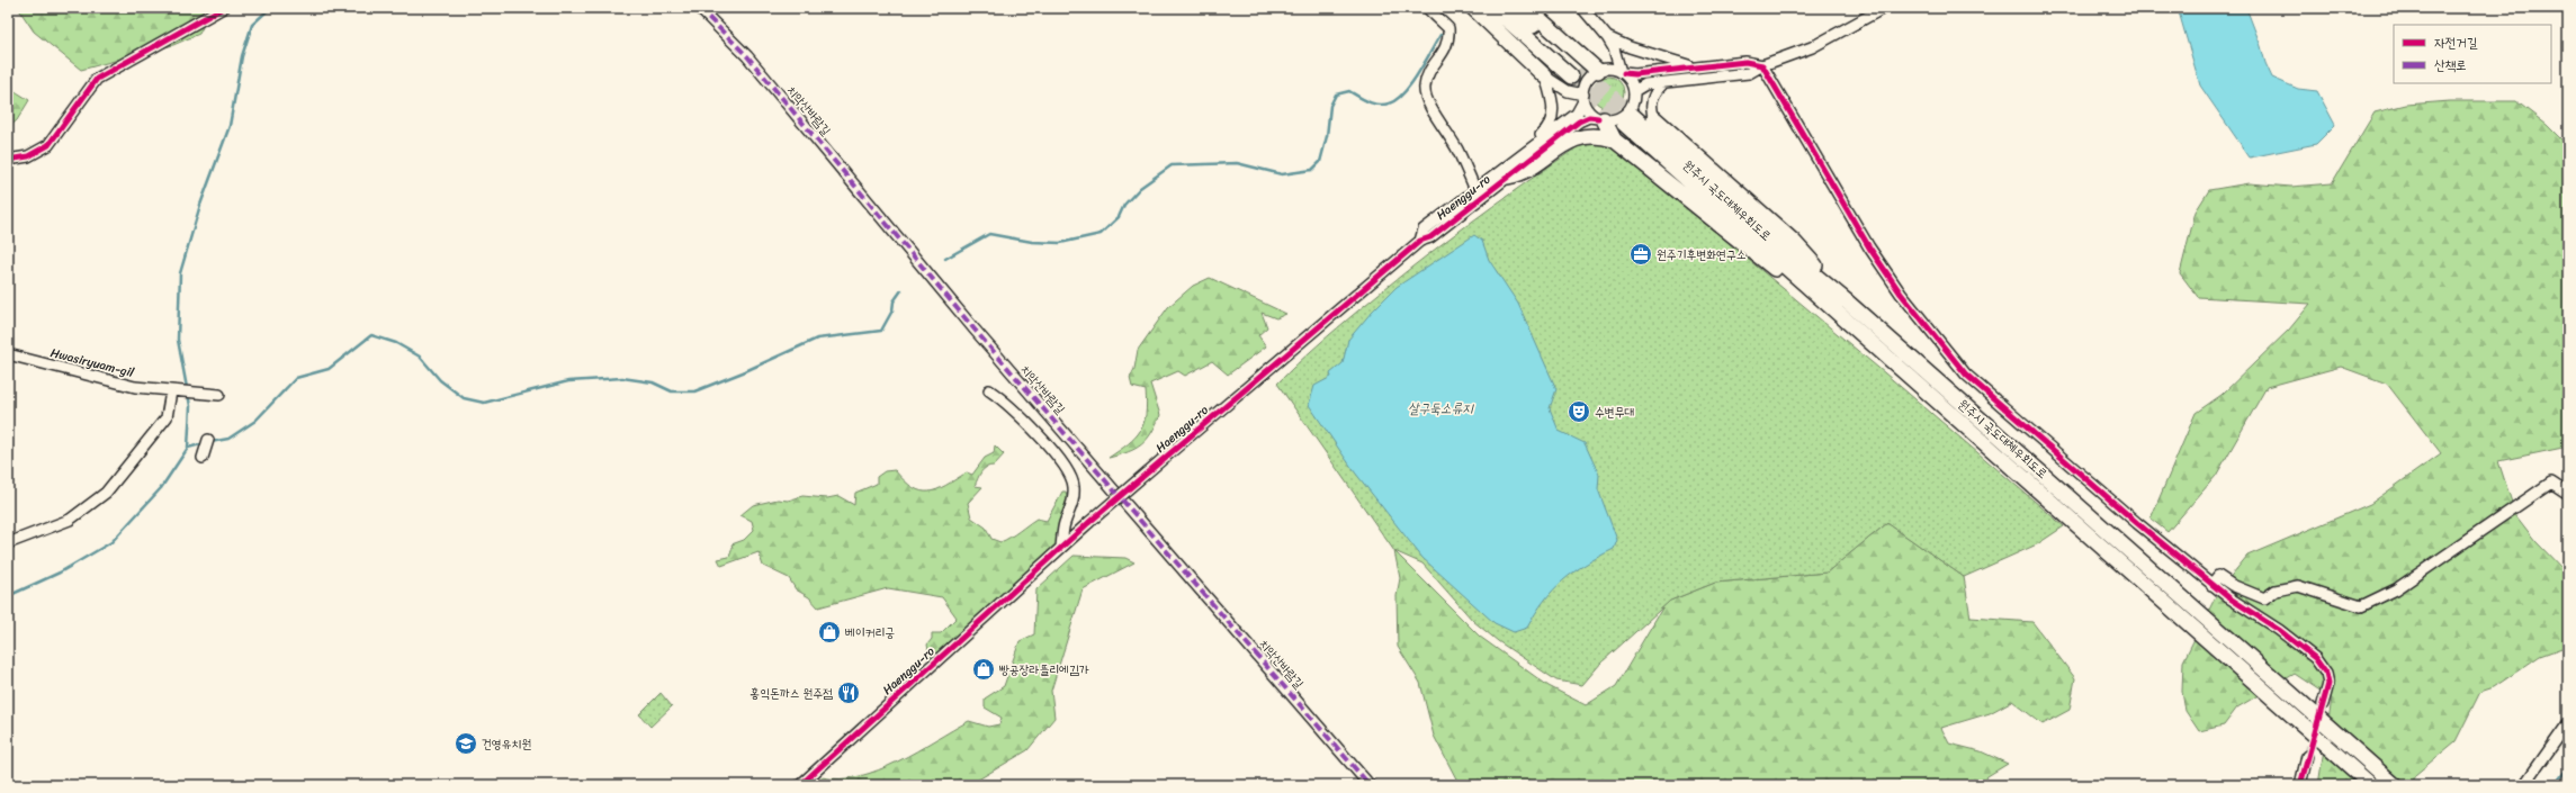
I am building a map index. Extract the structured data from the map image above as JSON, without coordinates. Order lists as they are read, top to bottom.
{
  "streets": {
    "highway": ["원주시 국도대체우회도로"],
    "street": ["치악산바람길", "Haenggu-ro", "Hwasiryuam-gil"]
  },
  "crossings": [
    ["Haenggu-ro", "원주시 국도대체우회도로"]
  ],
  "water": ["살구둑소류지"],
  "places": {
    "office": ["원주기후변화연구소"],
    "theatre": ["수변무대"],
    "shop": ["베이커리궁", "빵공장라뜰리에김가"],
    "restaurant": ["홍익돈까스 원주점"],
    "school or university": ["건영유치원"]
  },
  "legend": ["자전거길", "산책로"]
}
